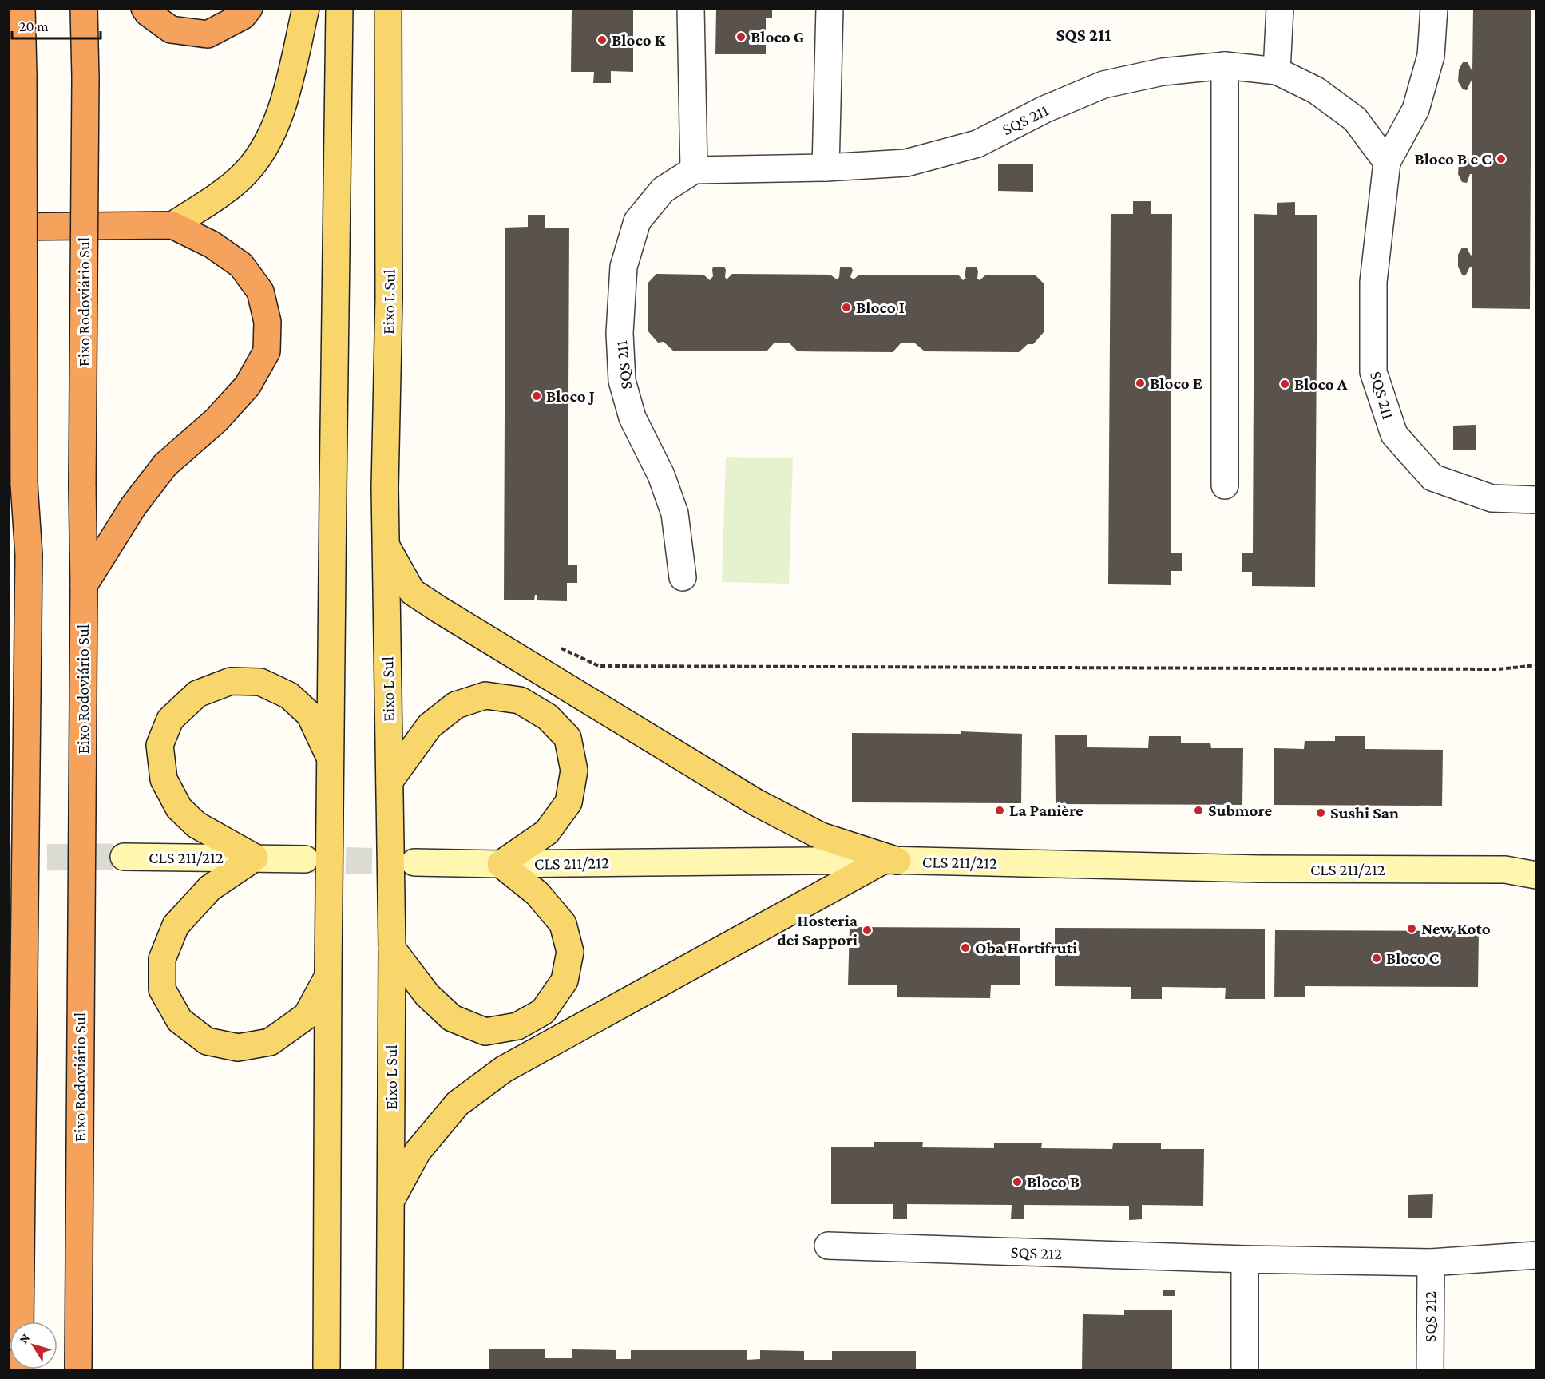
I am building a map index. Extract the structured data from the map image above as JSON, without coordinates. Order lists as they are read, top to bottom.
{
  "streets": {
    "highway": ["Eixo Rodoviário Sul"],
    "main road": ["Eixo L Sul"],
    "street": ["SQS 211", "CLS 211/212", "SQS 212"]
  },
  "districts": ["SQS 211"],
  "places": [
    "Bloco G",
    "Bloco K",
    "Bloco B e C",
    "Bloco I",
    "Bloco E",
    "Bloco A",
    "Bloco J",
    "La Panière",
    "Submore",
    "Sushi San",
    "New Koto",
    "Hosteria dei Sappori",
    "Oba Hortifruti",
    "Bloco C",
    "Bloco B"
  ],
  "scale_bar": "20 m",
  "north": "top left"
}
